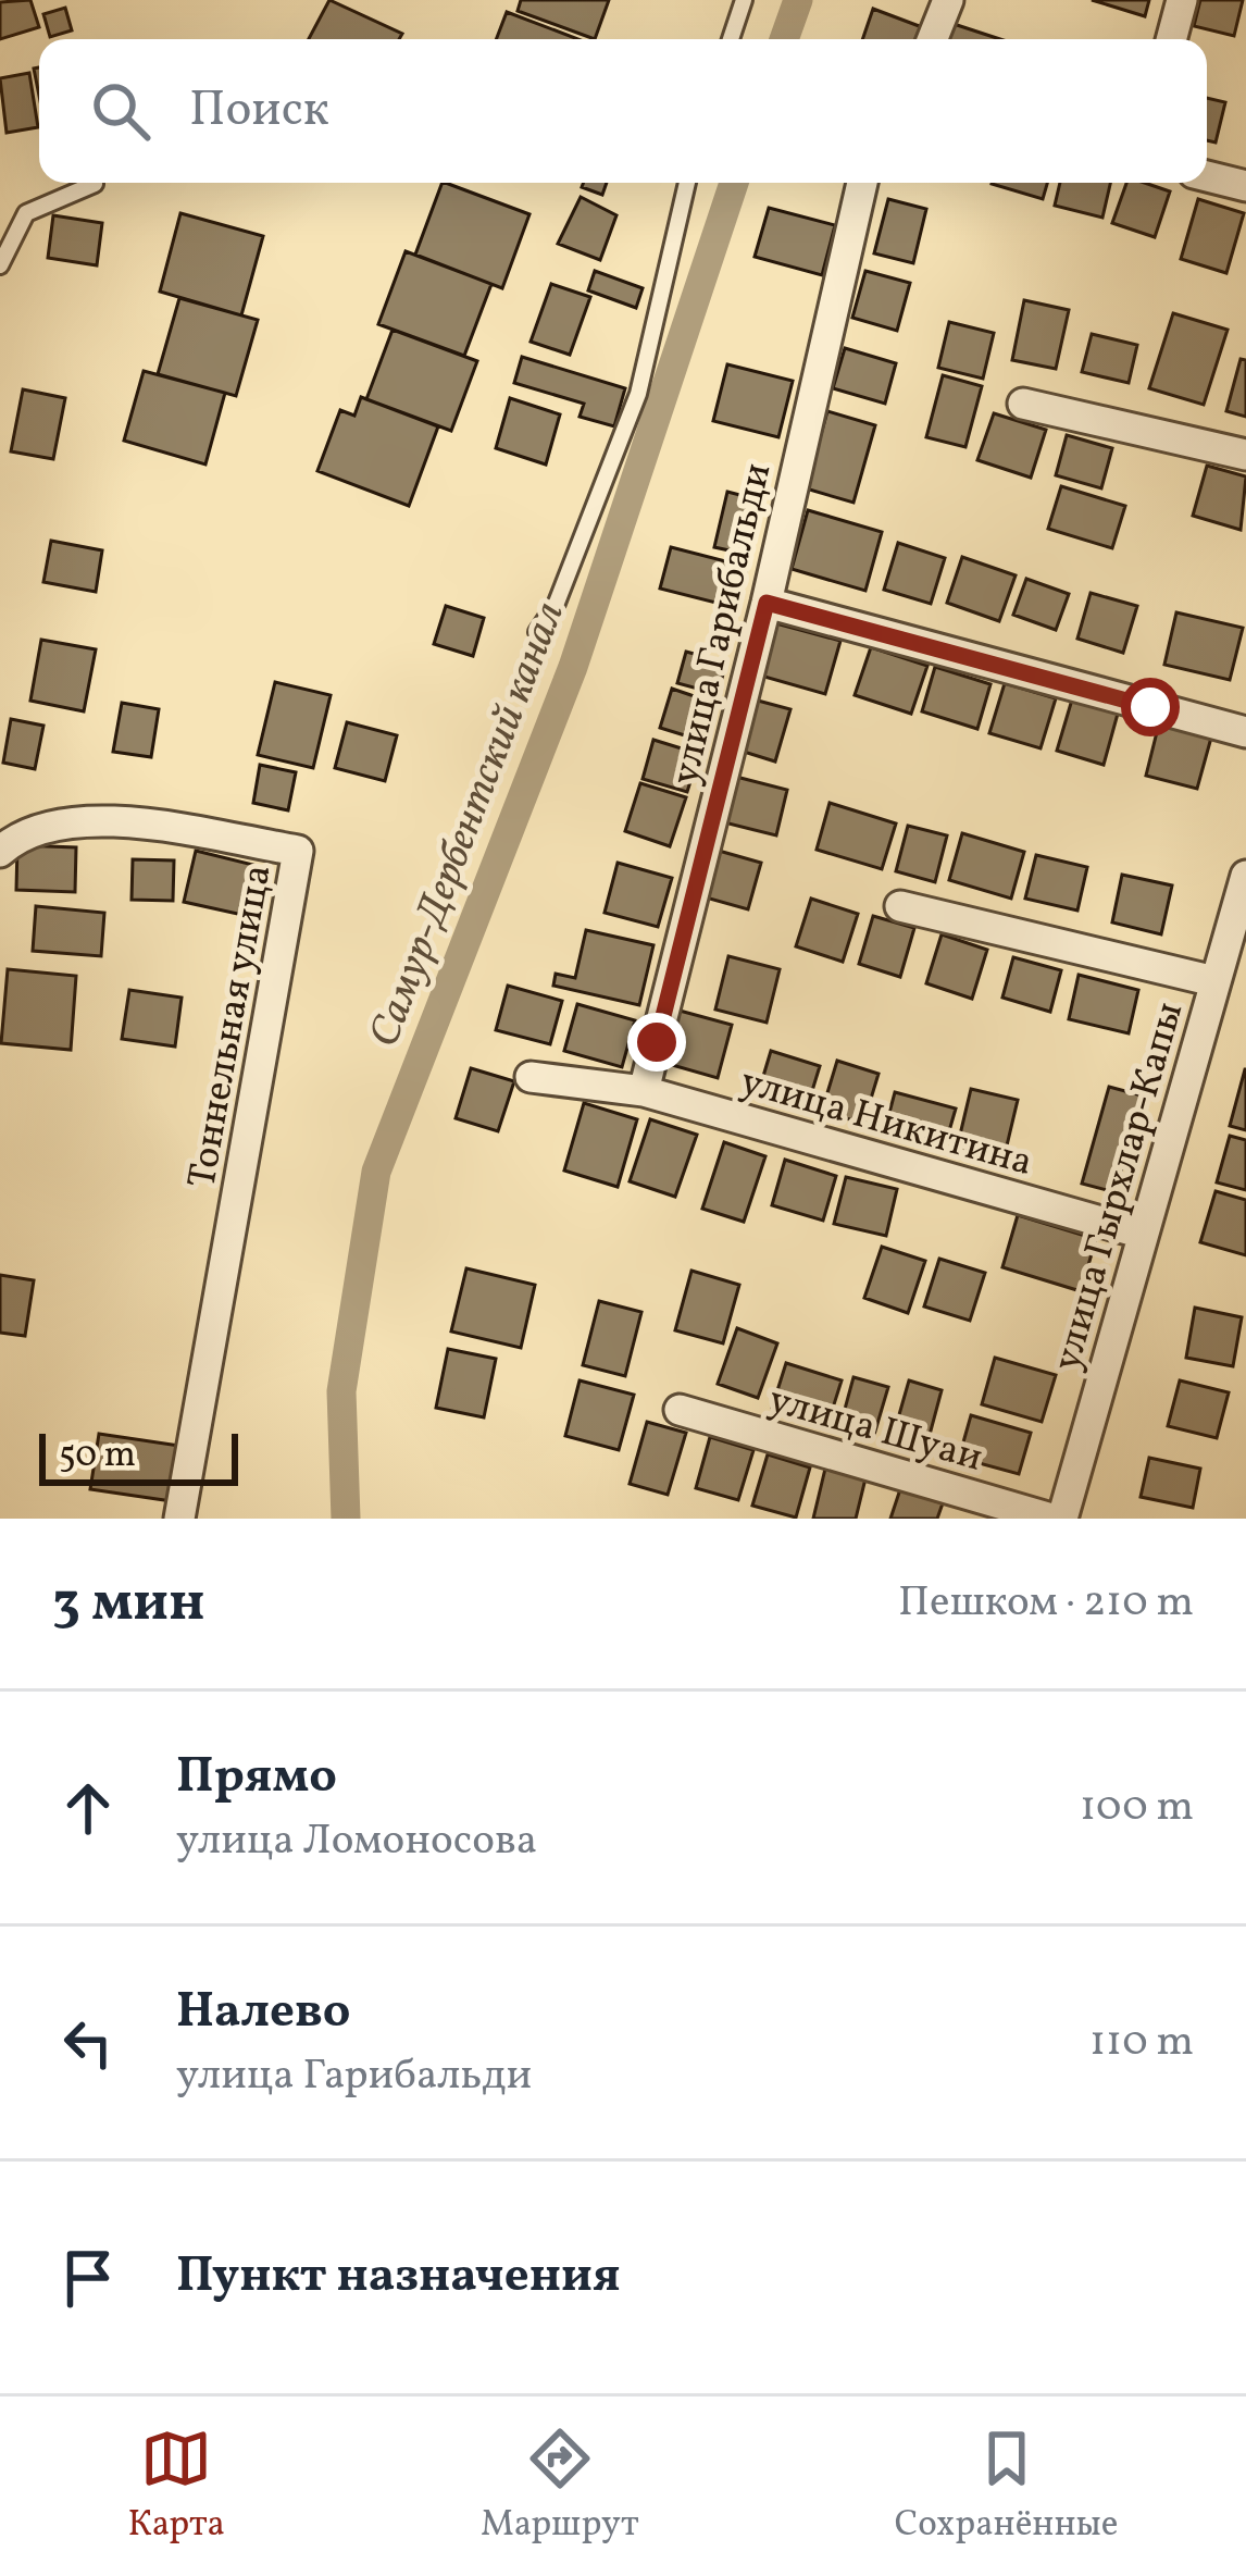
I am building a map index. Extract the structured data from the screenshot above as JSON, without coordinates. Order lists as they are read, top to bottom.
{
  "streets": {
    "street": [
      "улица Гарибальди",
      "Тоннельная улица",
      "улица Никитина",
      "улица Гырхлар-Капы",
      "улица Шуаи"
    ]
  },
  "crossings": [
    ["улица Гарибальди", "улица Никитина"],
    ["улица Никитина", "улица Гырхлар-Капы"]
  ],
  "water": ["Самур-Дербентский канал"],
  "scale_bar": "50 m",
  "page": {
    "search": "Поиск",
    "scale": "50 m",
    "heading": ["3 мин", "Пешком · 210 m"],
    "list": [
      ["Прямо", "улица Ломоносова", "100 m"],
      ["Налево", "улица Гарибальди", "110 m"],
      "Пункт назначения"
    ],
    "nav": ["Карта", "Маршрут", "Сохранённые"]
  }
}
